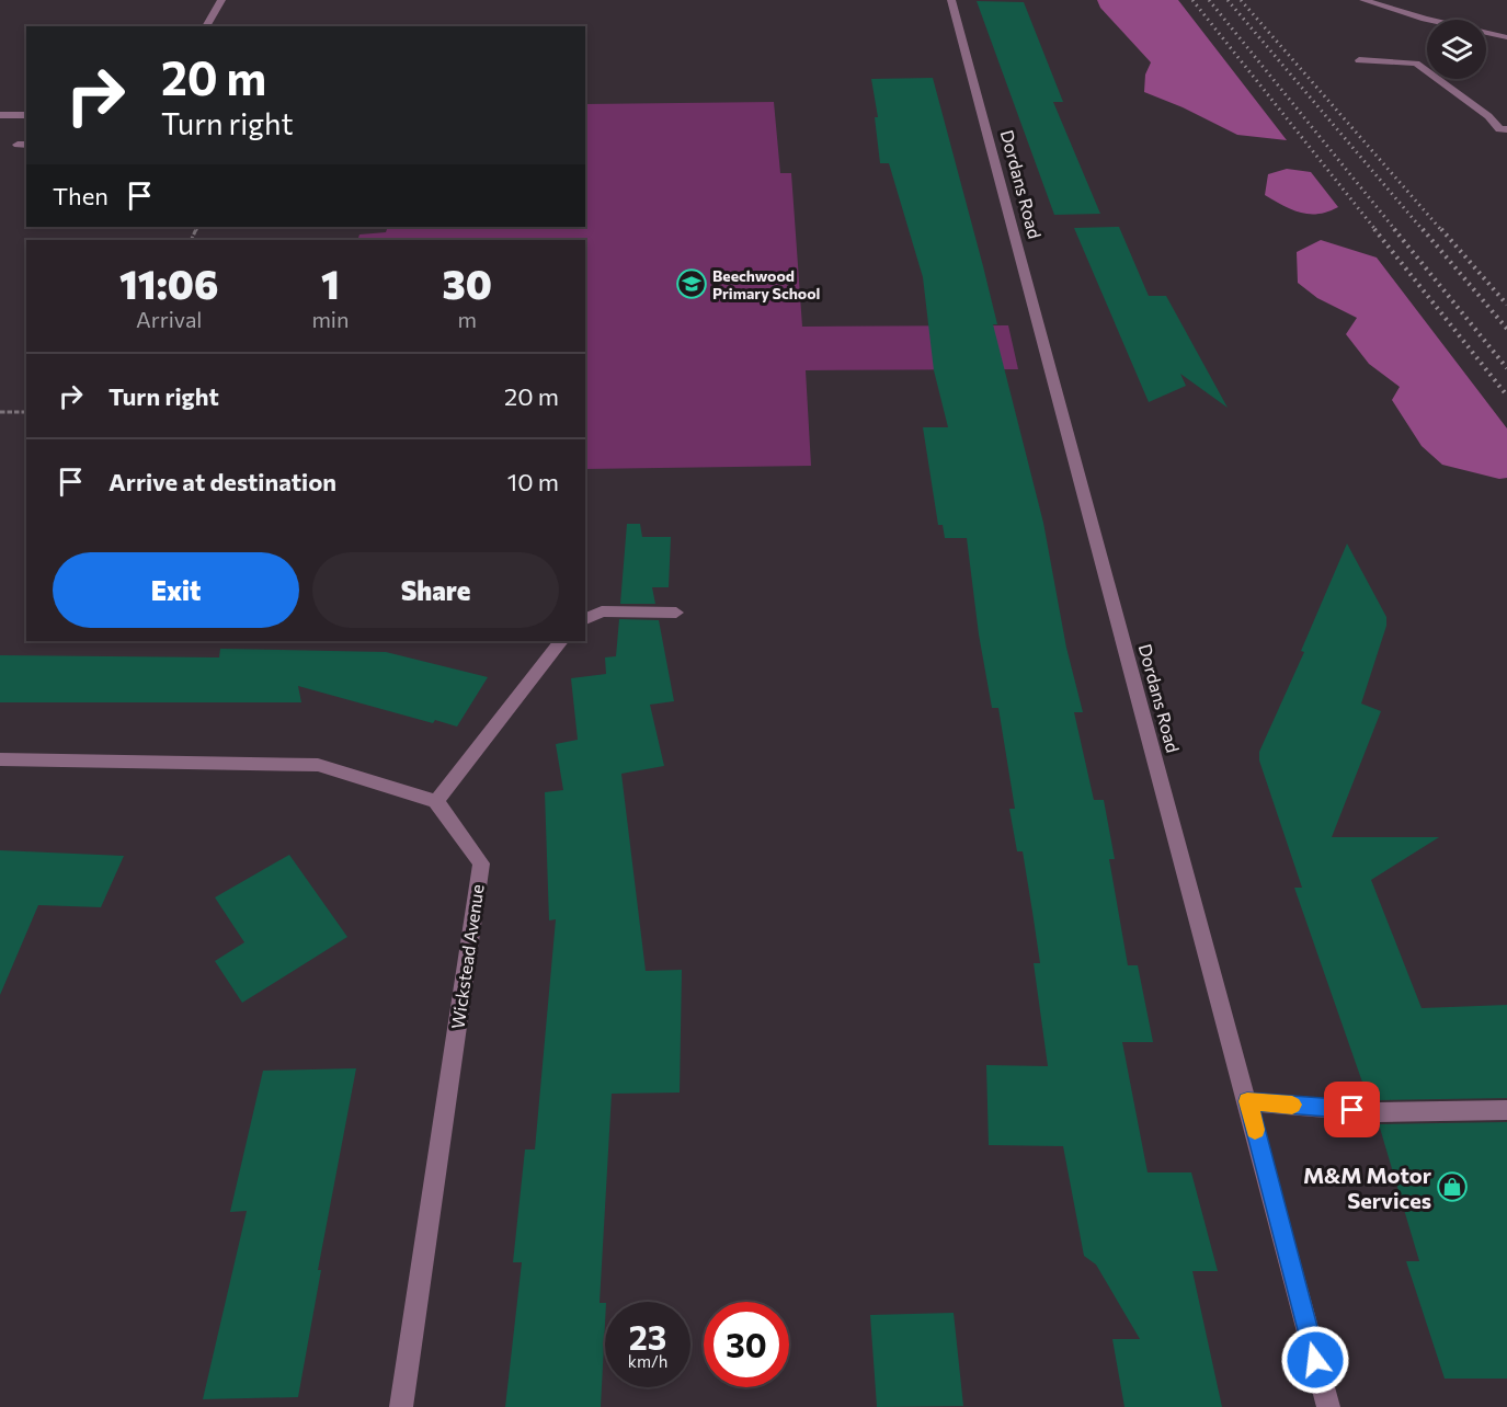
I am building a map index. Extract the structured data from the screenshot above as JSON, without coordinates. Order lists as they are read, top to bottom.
{
  "streets": {
    "street": ["Dordans Road", "Wickstead Avenue"]
  },
  "places": {
    "school or university": ["Beechwood Primary School"],
    "shop": ["M&M Motor Services"]
  },
  "page": {
    "turn": ["20 m", "Turn right"],
    "then": "Then",
    "eta": [
      "11:06",
      "Arrival",
      "1",
      "min",
      "30",
      "m"
    ],
    "list": [
      {
        "name": "Turn right",
        "value": "20 m"
      },
      {
        "name": "Arrive at destination",
        "value": "10 m"
      }
    ],
    "buttons": ["Exit", "Share"],
    "speed": "23 km/h",
    "limit": "30"
  }
}
